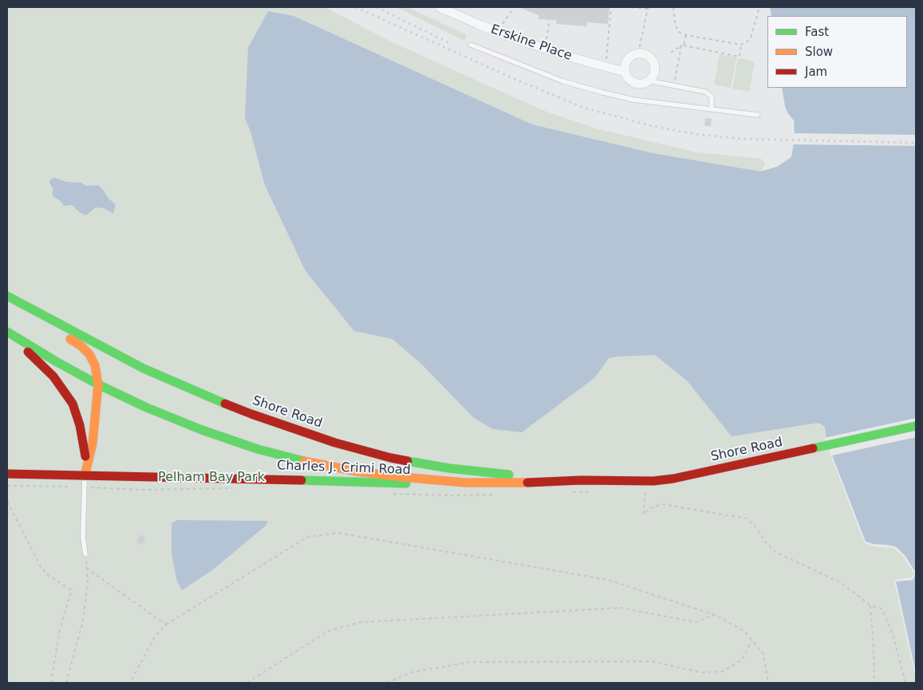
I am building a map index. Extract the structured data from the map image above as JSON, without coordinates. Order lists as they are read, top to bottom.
{
  "streets": {
    "main road": ["Shore Road", "Charles J. Crimi Road"],
    "street": ["Erskine Place"]
  },
  "crossings": [
    ["Shore Road", "Charles J. Crimi Road"]
  ],
  "parks": ["Pelham Bay Park"],
  "legend": ["Fast", "Slow", "Jam"]
}
